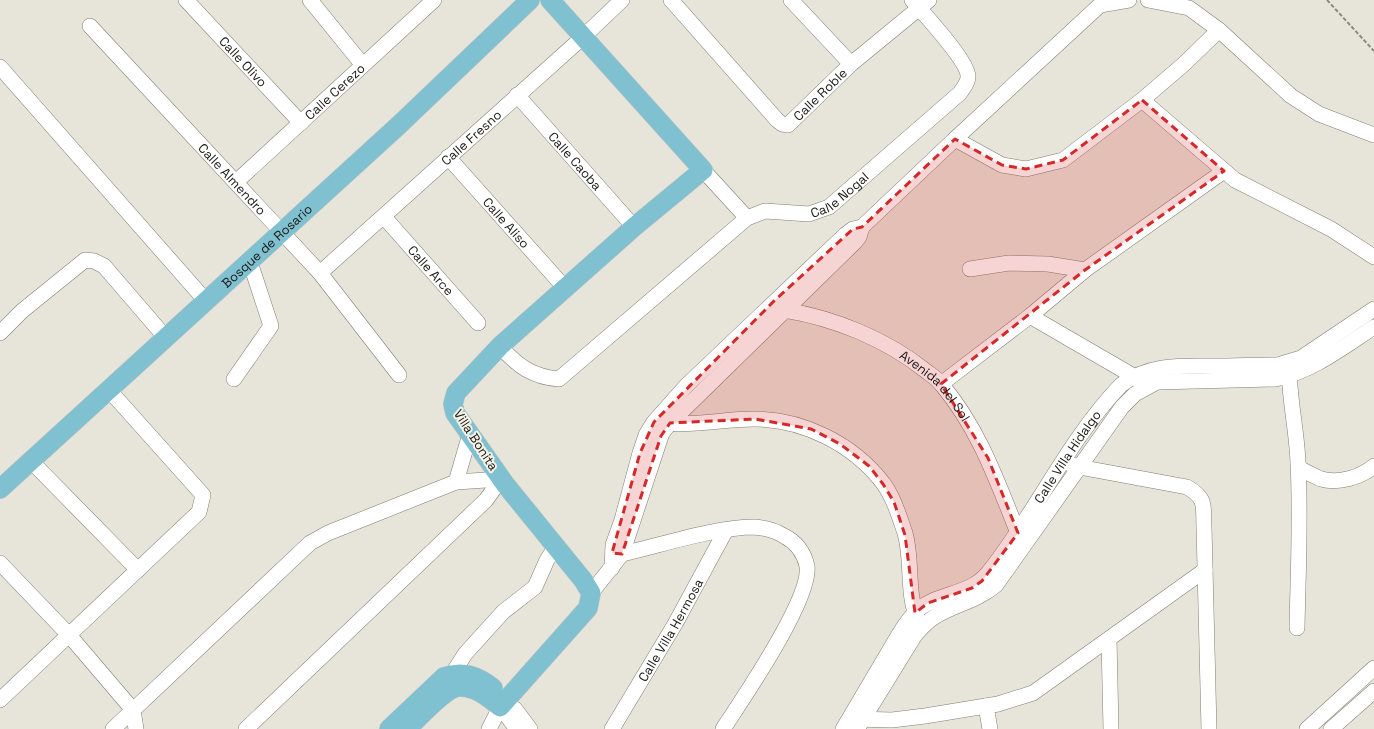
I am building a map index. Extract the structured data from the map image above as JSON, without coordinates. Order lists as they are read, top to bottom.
{
  "streets": {
    "main road": ["Bosque de Rosario", "Villa Bonita"],
    "street": [
      "Calle Olivo",
      "Calle Cerezo",
      "Calle Roble",
      "Calle Fresno",
      "Calle Caoba",
      "Calle Almendro",
      "Calle Nogal",
      "Calle Aliso",
      "Calle Arce",
      "Avenida del Sol",
      "Calle Villa Hidalgo",
      "Calle Villa Hermosa"
    ]
  },
  "crossings": [
    ["Calle Olivo", "Calle Cerezo"],
    ["Calle Cerezo", "Calle Almendro"],
    ["Calle Roble", "Calle Nogal"],
    ["Calle Fresno", "Calle Caoba"],
    ["Calle Fresno", "Calle Almendro"],
    ["Calle Fresno", "Calle Aliso"],
    ["Calle Fresno", "Calle Arce"],
    ["Calle Caoba", "Villa Bonita"],
    ["Calle Almendro", "Bosque de Rosario"],
    ["Calle Aliso", "Villa Bonita"],
    ["Avenida del Sol", "Calle Villa Hidalgo"]
  ]
}
